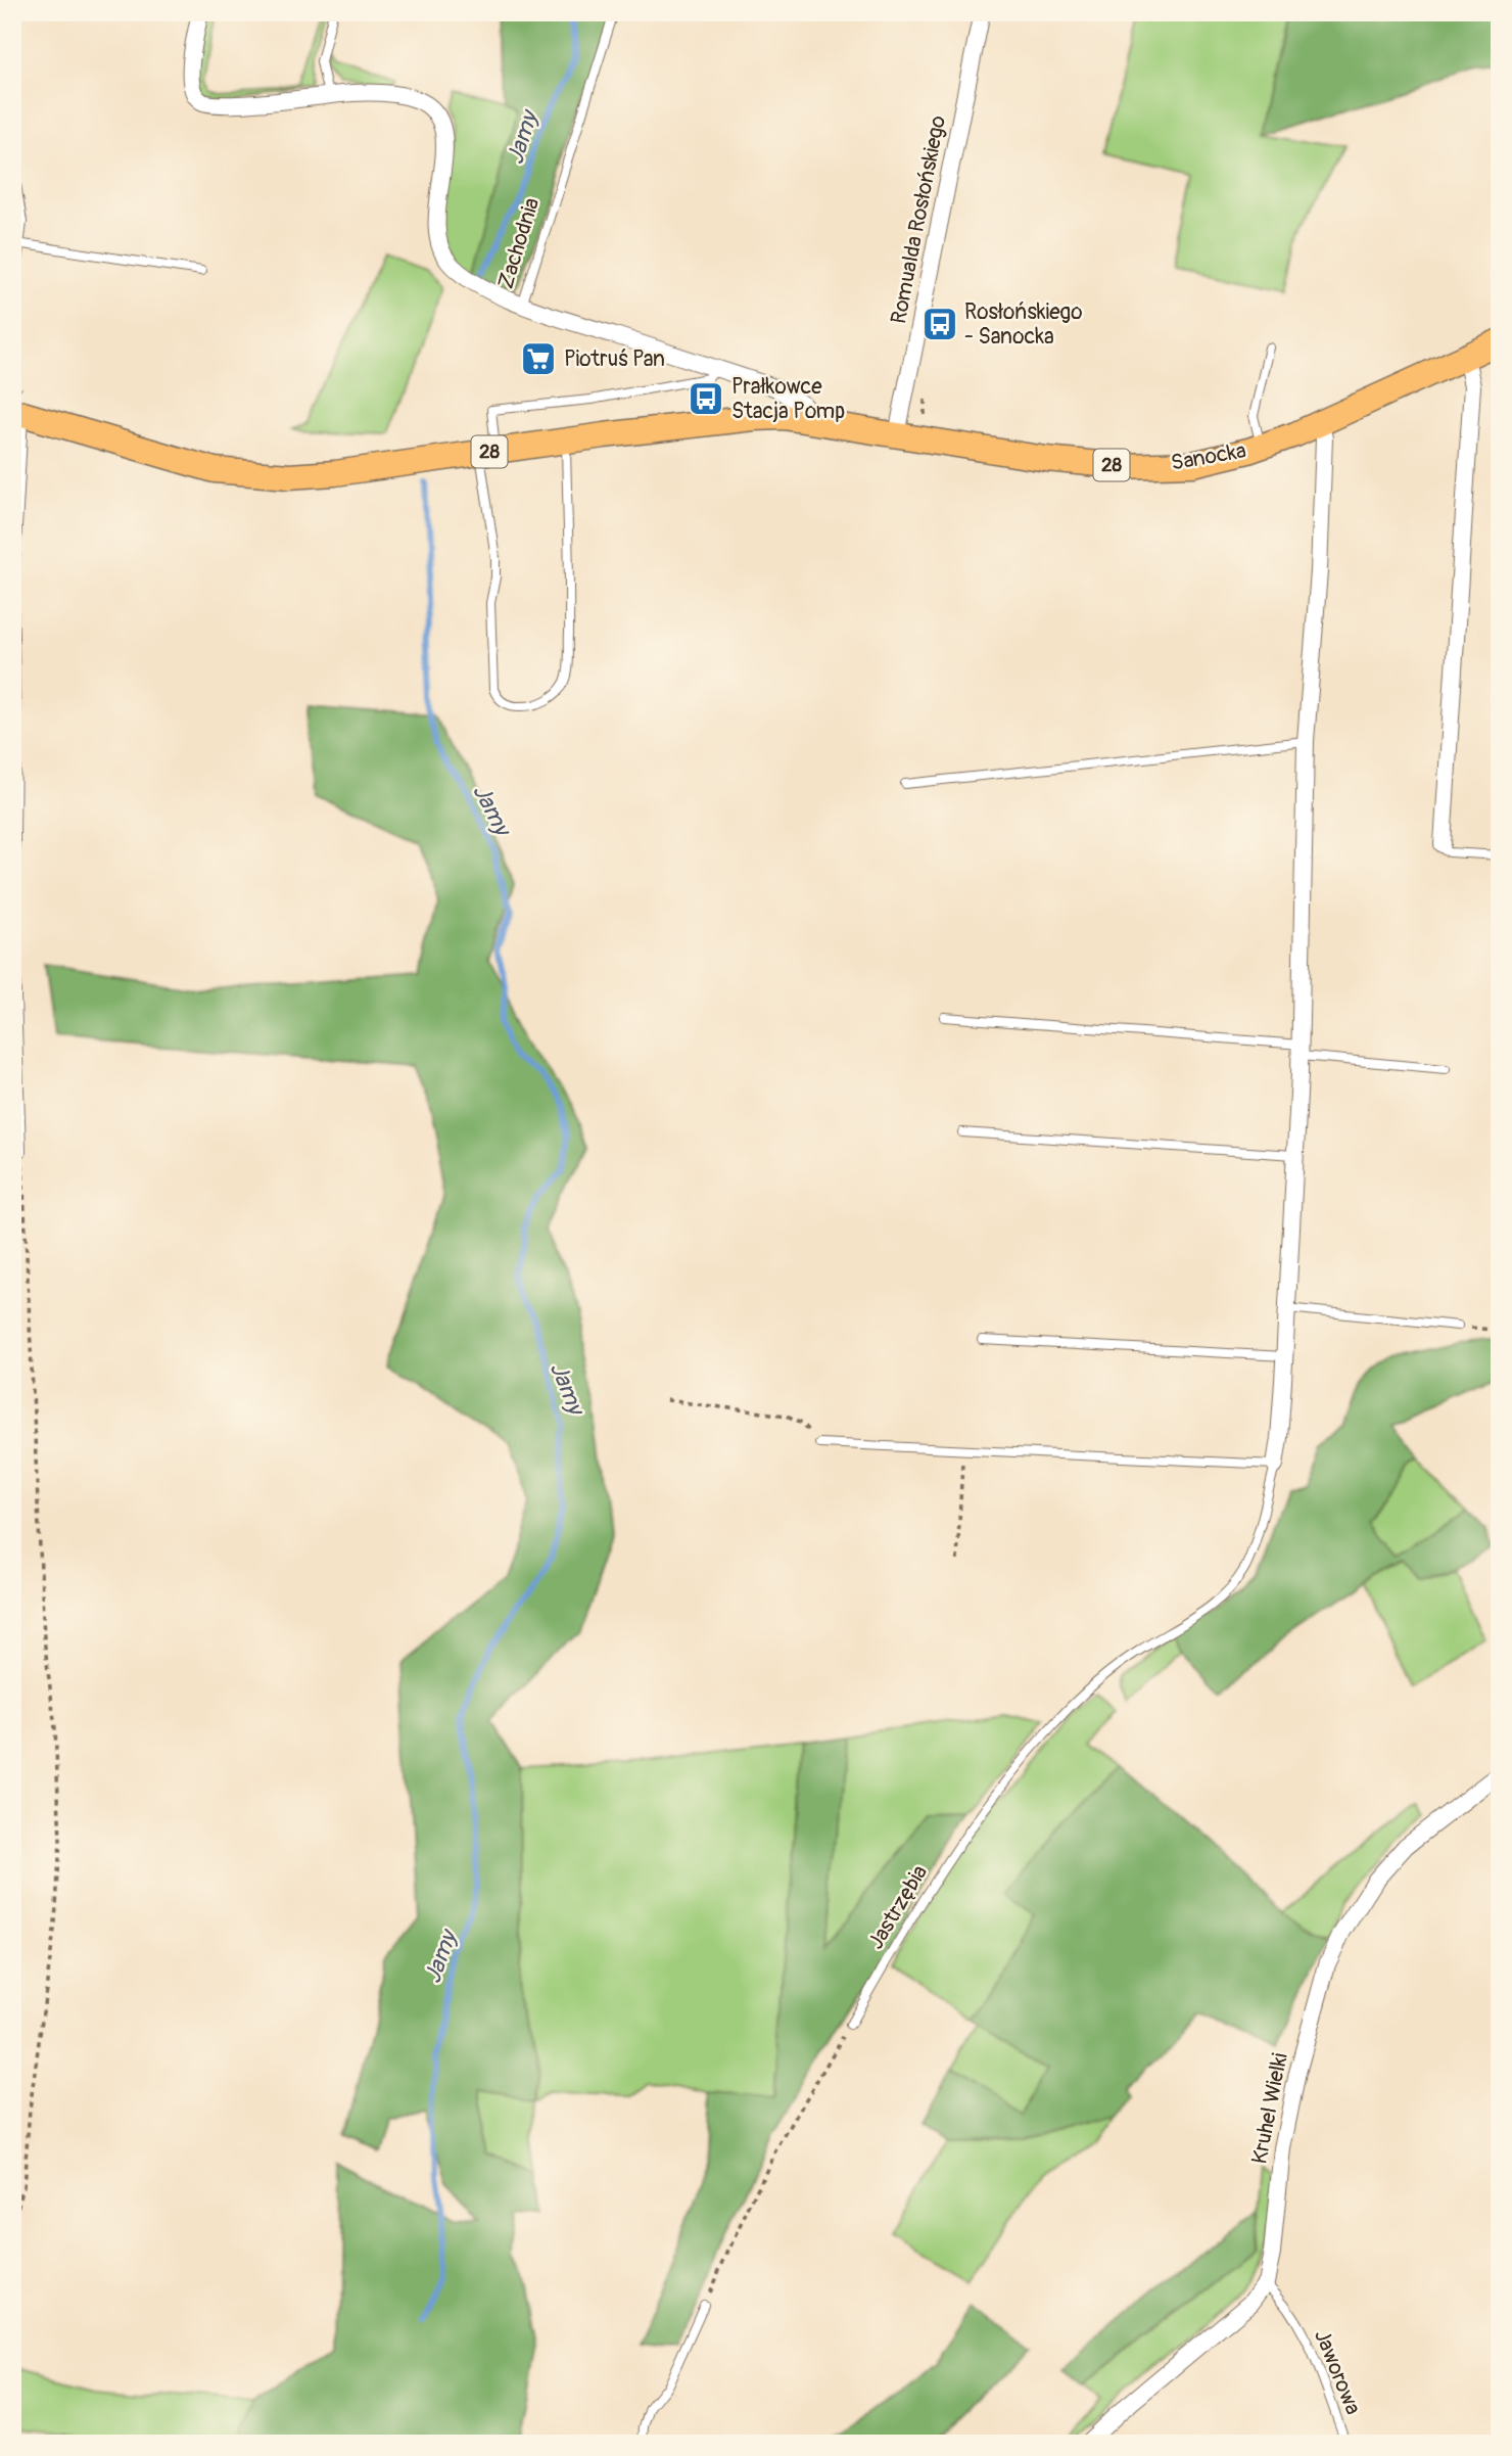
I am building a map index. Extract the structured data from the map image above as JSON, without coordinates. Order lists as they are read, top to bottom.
{
  "streets": {
    "main road": ["28", "Sanocka"],
    "street": ["Romualda Rosłońskiego", "Zachodnia", "Kruhel Wielki"],
    "lane": ["Jastrzębia", "Jaworowa"]
  },
  "crossings": [
    ["Romualda Rosłońskiego", "28"],
    ["Romualda Rosłońskiego", "Sanocka"],
    ["Zachodnia", "28"],
    ["28", "Sanocka"],
    ["Kruhel Wielki", "Jaworowa"]
  ],
  "water": ["Jamy"],
  "places": {
    "bus stop": ["Rosłońskiego - Sanocka", "Prałkowce Stacja Pomp"],
    "supermarket": ["Piotruś Pan"]
  }
}
